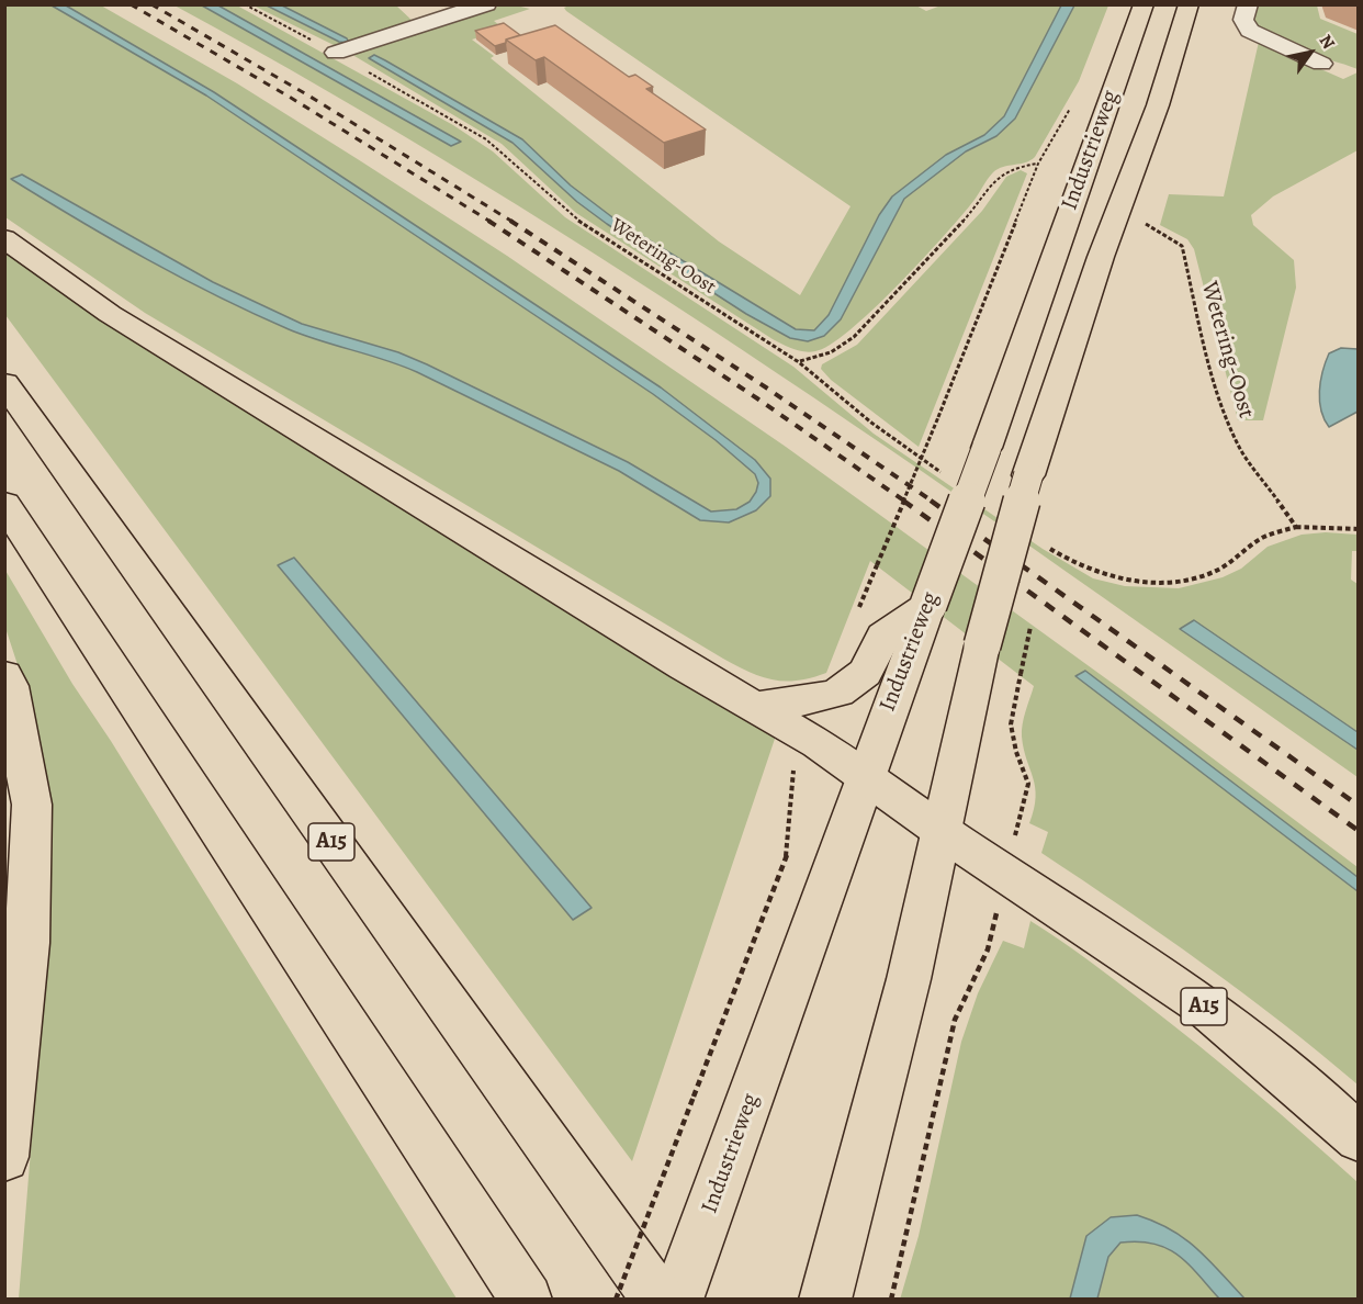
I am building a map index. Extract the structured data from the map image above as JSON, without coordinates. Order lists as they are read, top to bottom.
{
  "streets": {
    "main road": ["Industrieweg", "A15"],
    "path": ["Wetering-Oost"]
  },
  "crossings": [
    ["Industrieweg", "Wetering-Oost"],
    ["Industrieweg", "A15"]
  ],
  "north": "top right"
}
